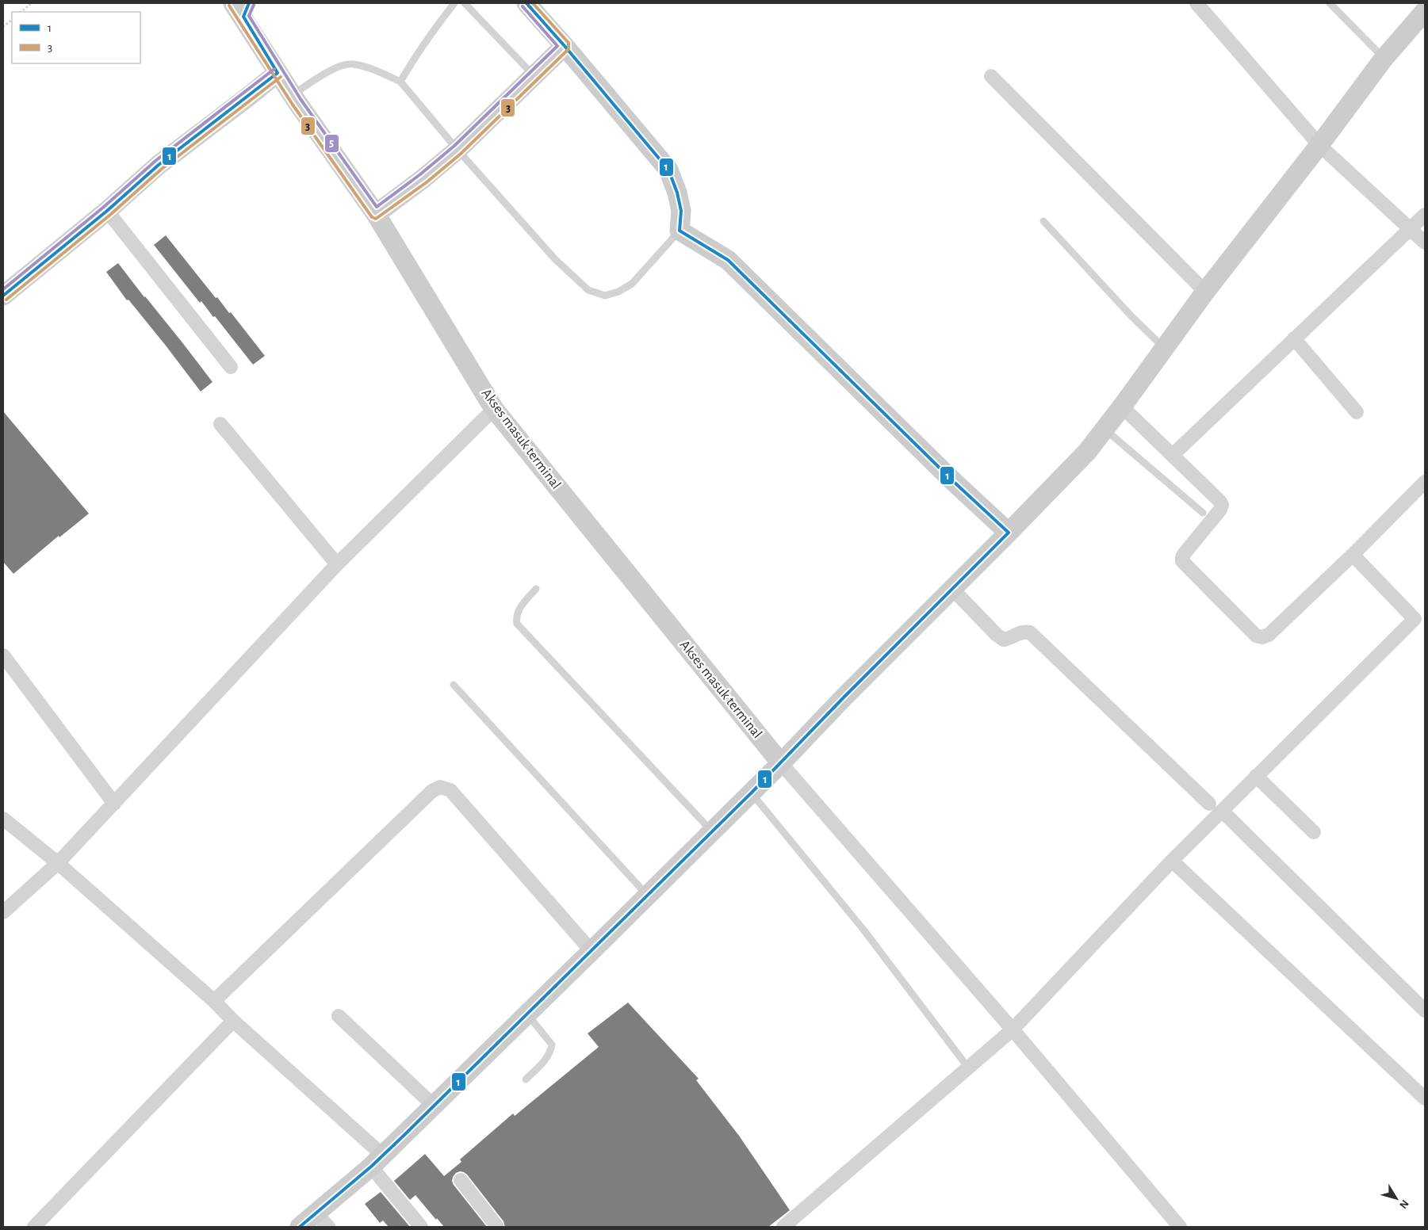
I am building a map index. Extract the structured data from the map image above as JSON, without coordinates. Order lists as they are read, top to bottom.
{
  "streets": {
    "street": ["Akses masuk terminal"]
  },
  "lines": ["transit line 1", "transit line 3", "transit line 5"],
  "legend": ["1", "3"],
  "north": "bottom right"
}
